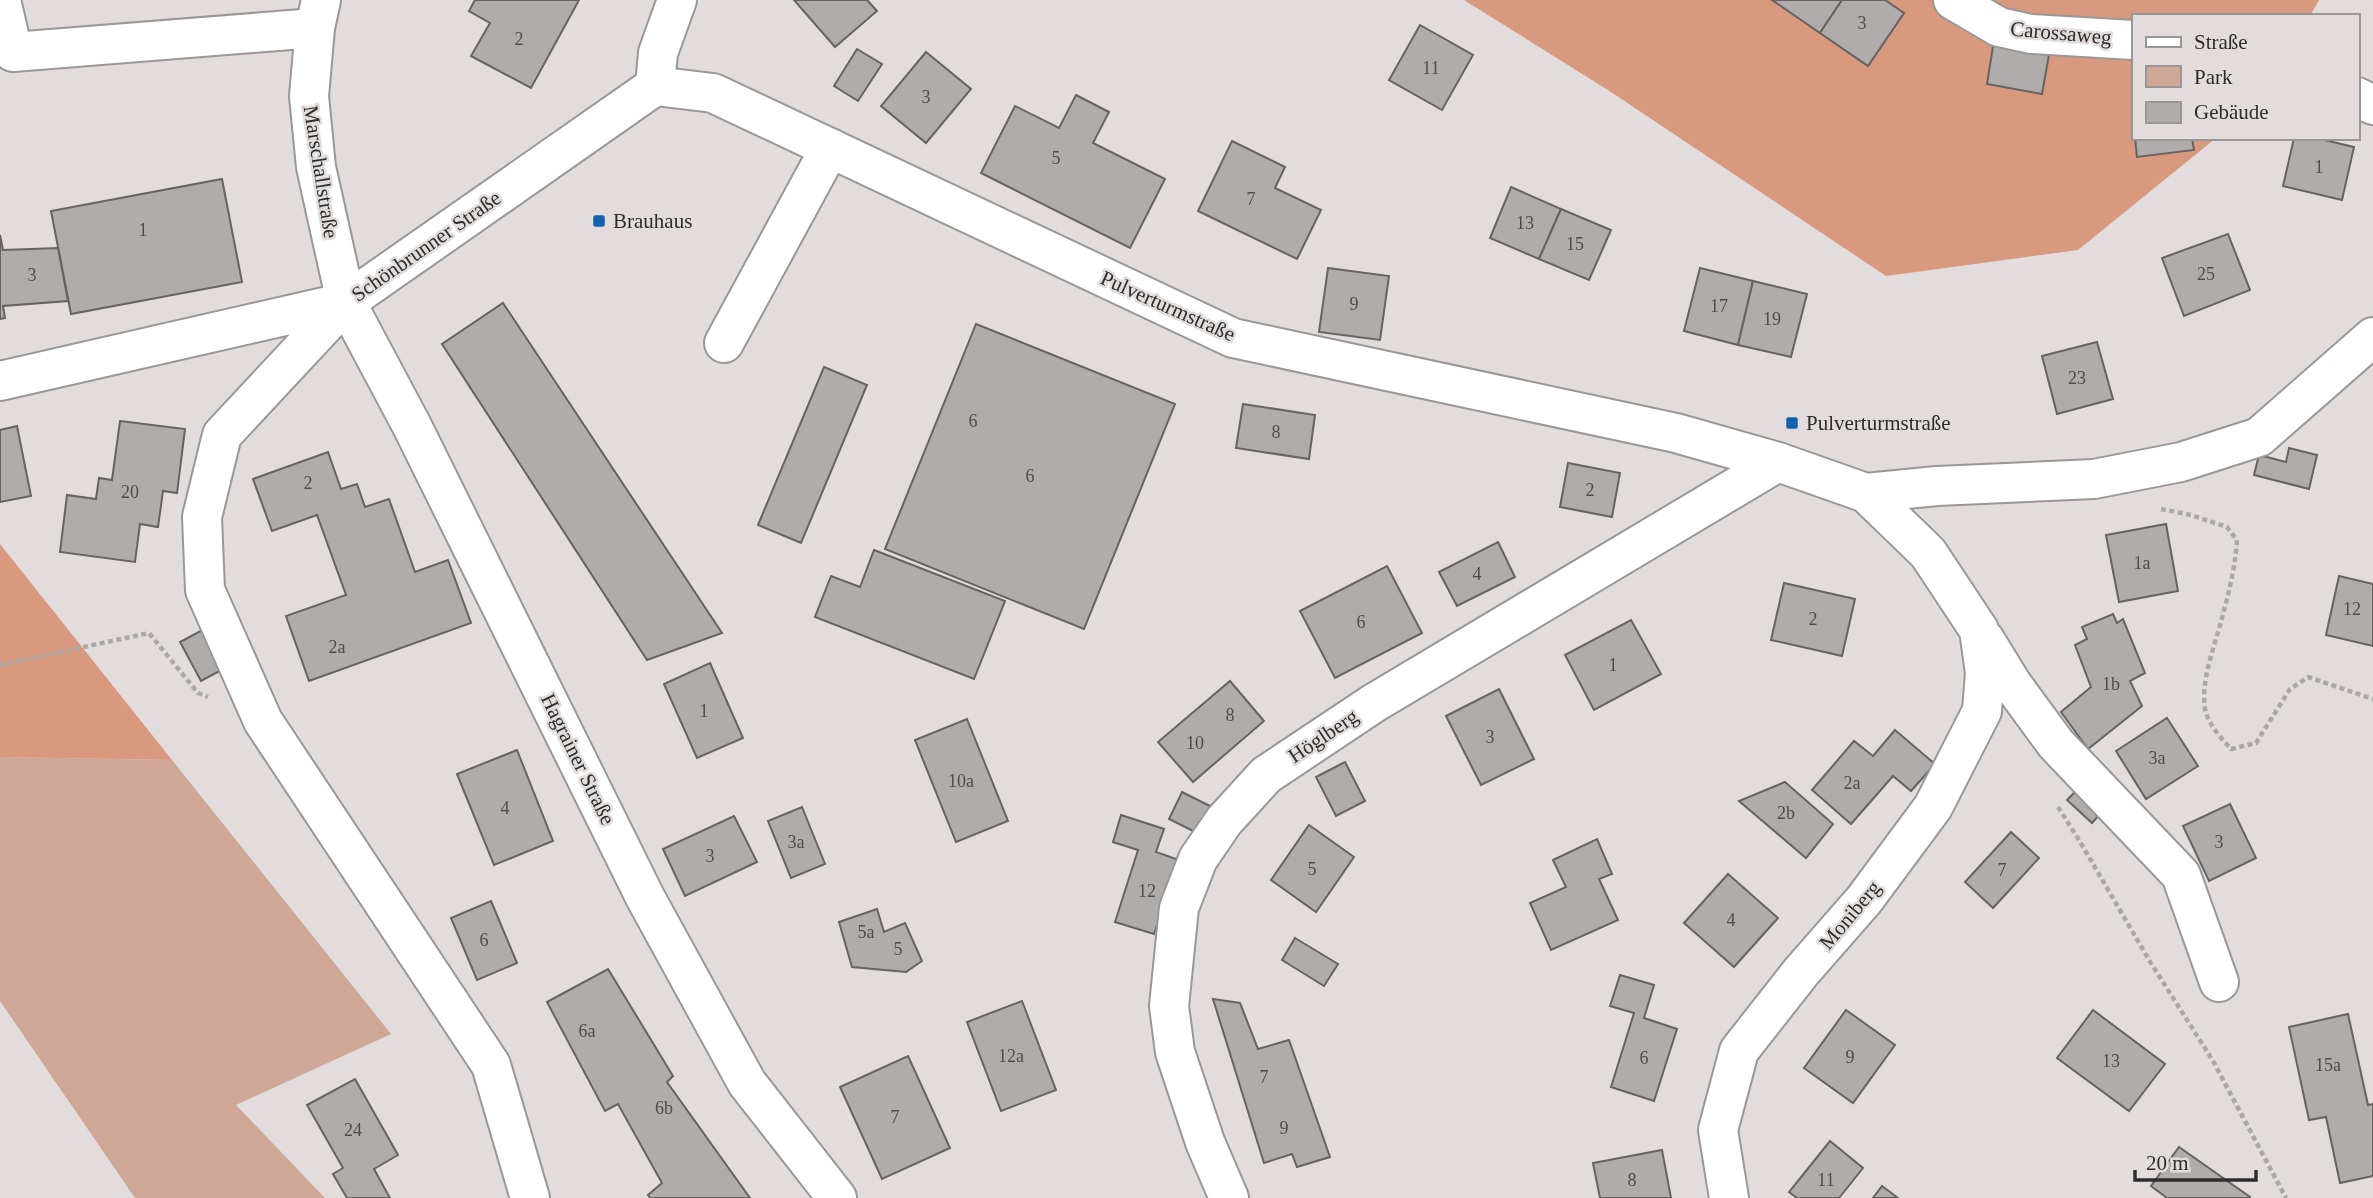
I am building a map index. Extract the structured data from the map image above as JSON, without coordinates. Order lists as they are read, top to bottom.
{
  "streets": {
    "street": [
      "Carossaweg",
      "Marschallstraße",
      "Schönbrunner Straße",
      "Pulverturmstraße",
      "Höglberg",
      "Hagrainer Straße",
      "Moniberg"
    ]
  },
  "crossings": [
    ["Marschallstraße", "Schönbrunner Straße"],
    ["Marschallstraße", "Hagrainer Straße"],
    ["Schönbrunner Straße", "Pulverturmstraße"],
    ["Schönbrunner Straße", "Hagrainer Straße"],
    ["Pulverturmstraße", "Höglberg"],
    ["Pulverturmstraße", "Moniberg"]
  ],
  "places": {
    "transit": ["Brauhaus", "Pulverturmstraße"]
  },
  "house_numbers": [
    "3",
    "2",
    "11",
    "3",
    "5",
    "1",
    "7",
    "13",
    "1",
    "15",
    "25",
    "3",
    "9",
    "17",
    "19",
    "23",
    "6",
    "8",
    "6",
    "2",
    "2",
    "20",
    "1a",
    "4",
    "12",
    "2",
    "6",
    "2a",
    "1",
    "1b",
    "1",
    "8",
    "3",
    "10",
    "3a",
    "10a",
    "2a",
    "4",
    "2b",
    "3a",
    "3",
    "3",
    "5",
    "7",
    "12",
    "4",
    "5a",
    "6",
    "5",
    "6a",
    "12a",
    "9",
    "6",
    "13",
    "15a",
    "7",
    "6b",
    "7",
    "9",
    "24",
    "8",
    "11"
  ],
  "legend": ["Straße", "Park", "Gebäude"],
  "scale_bar": "20 m"
}
